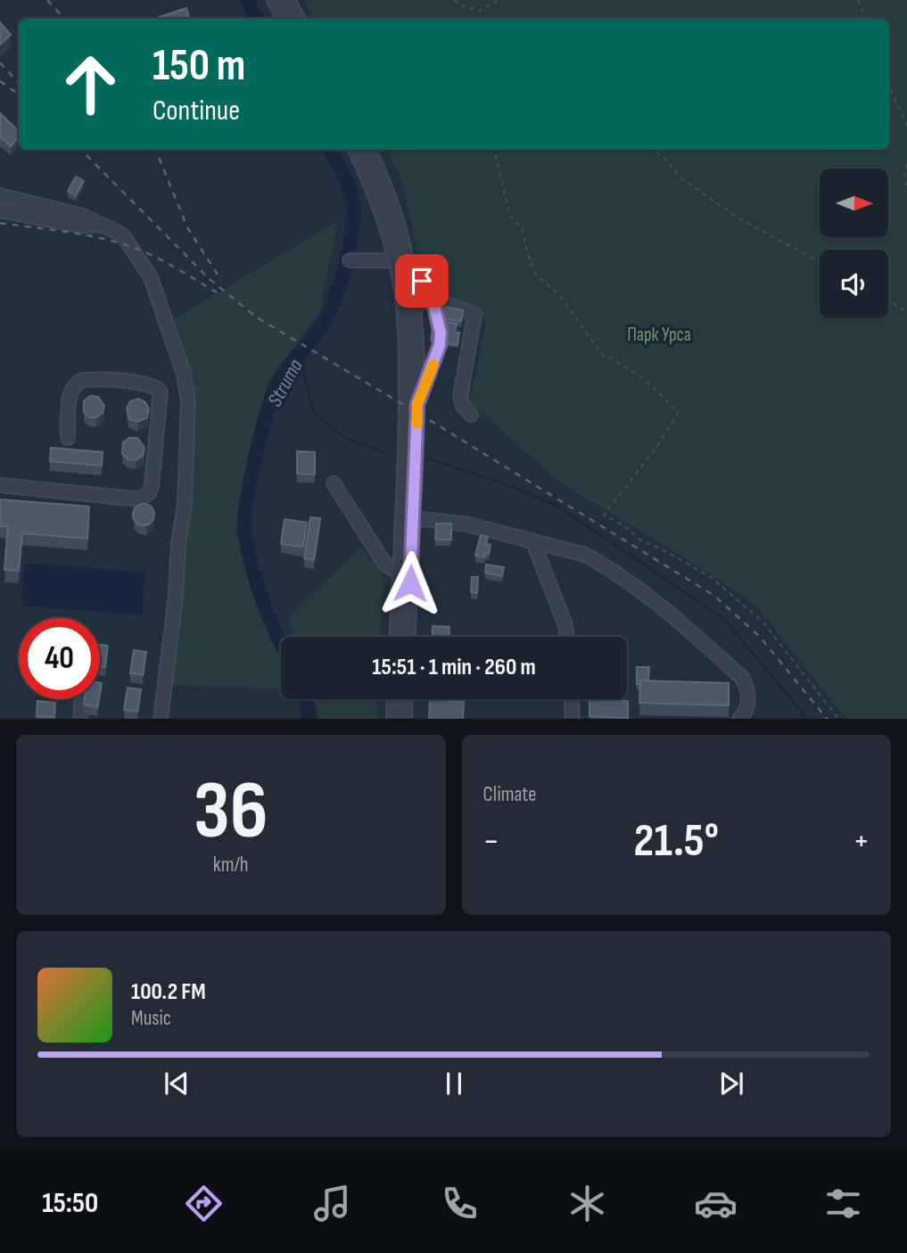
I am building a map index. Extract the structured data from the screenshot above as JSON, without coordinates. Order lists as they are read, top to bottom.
{
  "water": ["Struma"],
  "parks": ["Парк Урса"],
  "north": "right",
  "page": {
    "turn": ["150 m", "Continue"],
    "limit": "40",
    "trip": "15:51 · 1 min · 260 m",
    "tile": [
      ["36", "km/h"],
      "Climate"
    ],
    "heat": ["−", "21.5°", "+"],
    "song": ["100.2 FM", "Music"],
    "tabs": "15:50"
  }
}
